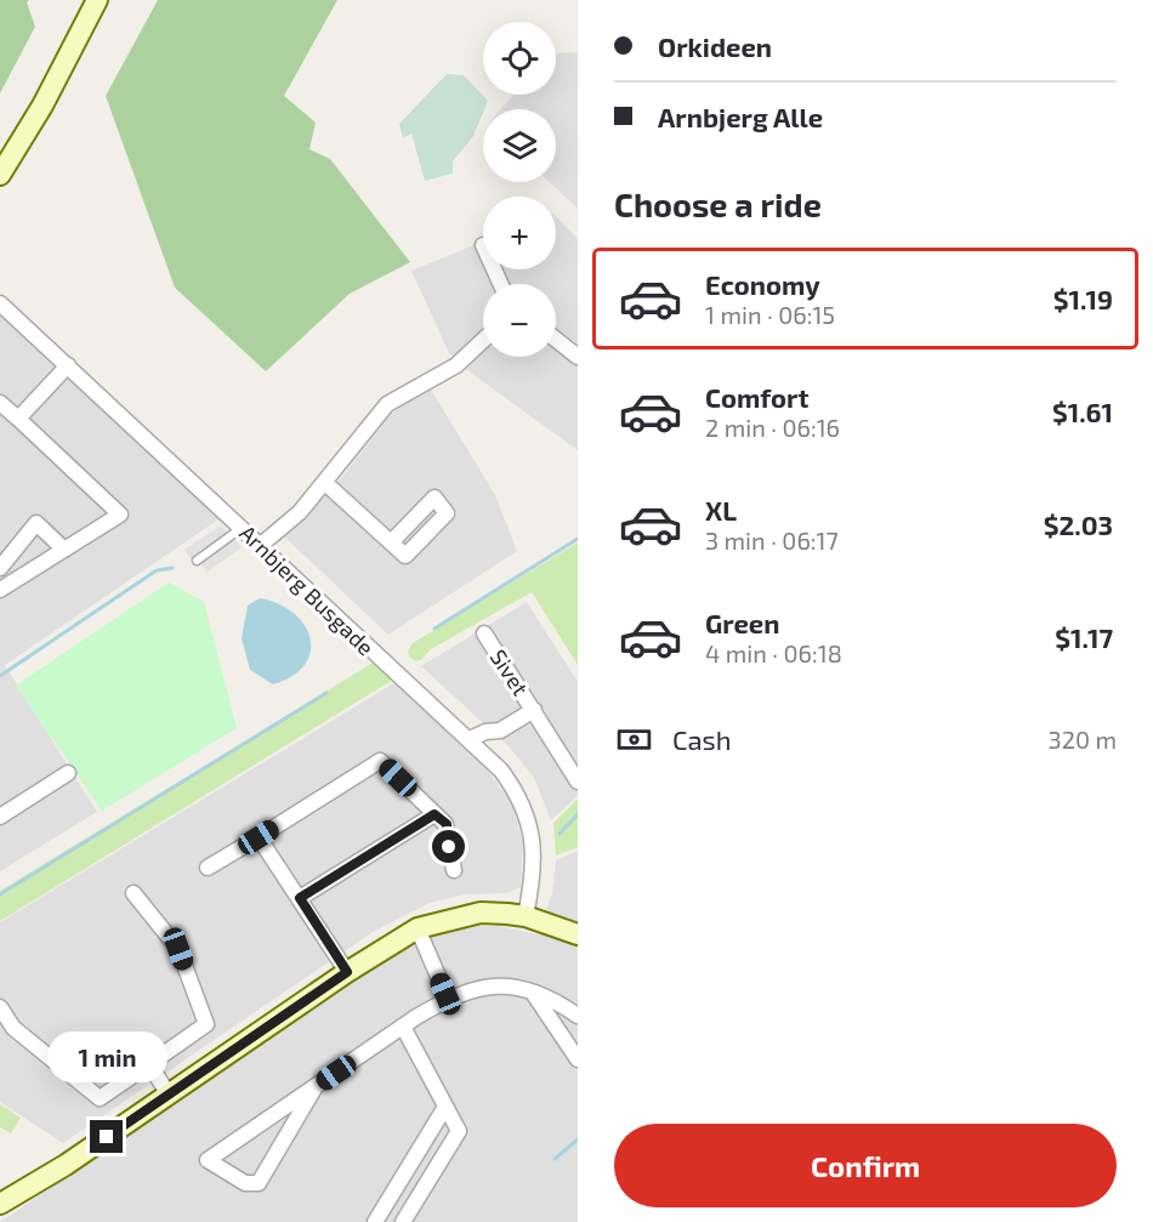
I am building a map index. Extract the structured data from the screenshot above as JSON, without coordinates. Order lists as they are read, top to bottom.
{
  "streets": {
    "street": ["Arnbjerg Busgade", "Sivet"]
  },
  "crossings": [
    ["Arnbjerg Busgade", "Sivet"]
  ],
  "page": {
    "banner": ["Orkideen", "Arnbjerg Alle"],
    "map_buttons": ["+", "−"],
    "heading": "Choose a ride",
    "list": [
      {
        "name": "Economy",
        "note": "1 min · 06:15",
        "value": "$1.19"
      },
      {
        "name": "Comfort",
        "note": "2 min · 06:16",
        "value": "$1.61"
      },
      {
        "name": "XL",
        "note": "3 min · 06:17",
        "value": "$2.03"
      },
      {
        "name": "Green",
        "note": "4 min · 06:18",
        "value": "$1.17"
      }
    ],
    "pay": ["Cash", "320 m"],
    "bubble": "1 min",
    "buttons": "Confirm"
  }
}
